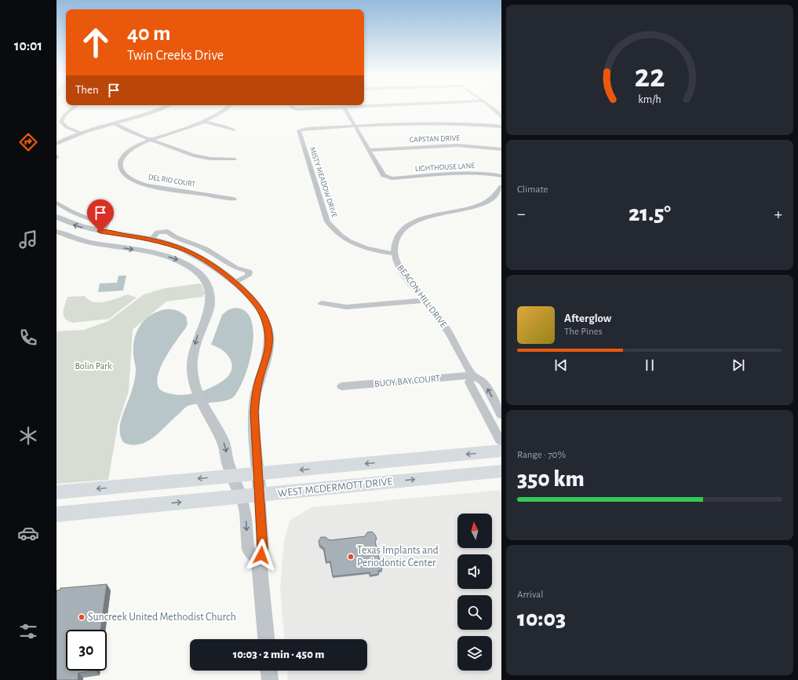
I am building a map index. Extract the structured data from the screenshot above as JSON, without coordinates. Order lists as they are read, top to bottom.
{
  "streets": {
    "main road": ["WEST MCDERMOTT DRIVE"],
    "street": [
      "CAPSTAN DRIVE",
      "LIGHTHOUSE LANE",
      "DEL RIO COURT",
      "MISTY MEADOW DRIVE",
      "BEACON HILL DRIVE",
      "BUOY BAY COURT"
    ]
  },
  "crossings": [
    ["CAPSTAN DRIVE", "LIGHTHOUSE LANE"],
    ["MISTY MEADOW DRIVE", "BEACON HILL DRIVE"],
    ["BEACON HILL DRIVE", "BUOY BAY COURT"]
  ],
  "parks": ["Bolin Park"],
  "places": ["Texas Implants and Periodontic Center", "Suncreek United Methodist Church"],
  "north": "top",
  "page": {
    "tabs": "10:01",
    "turn": ["40 m", "Twin Creeks Drive"],
    "then": "Then",
    "tile": [
      "Climate",
      ["Range · 70%", "350 km"],
      ["Arrival", "10:03"]
    ],
    "heat": ["−", "21.5°", "+"],
    "song": ["Afterglow", "The Pines"],
    "limit": "30",
    "trip": "10:03 · 2 min · 450 m",
    "gauge": ["22", "km/h"]
  }
}
